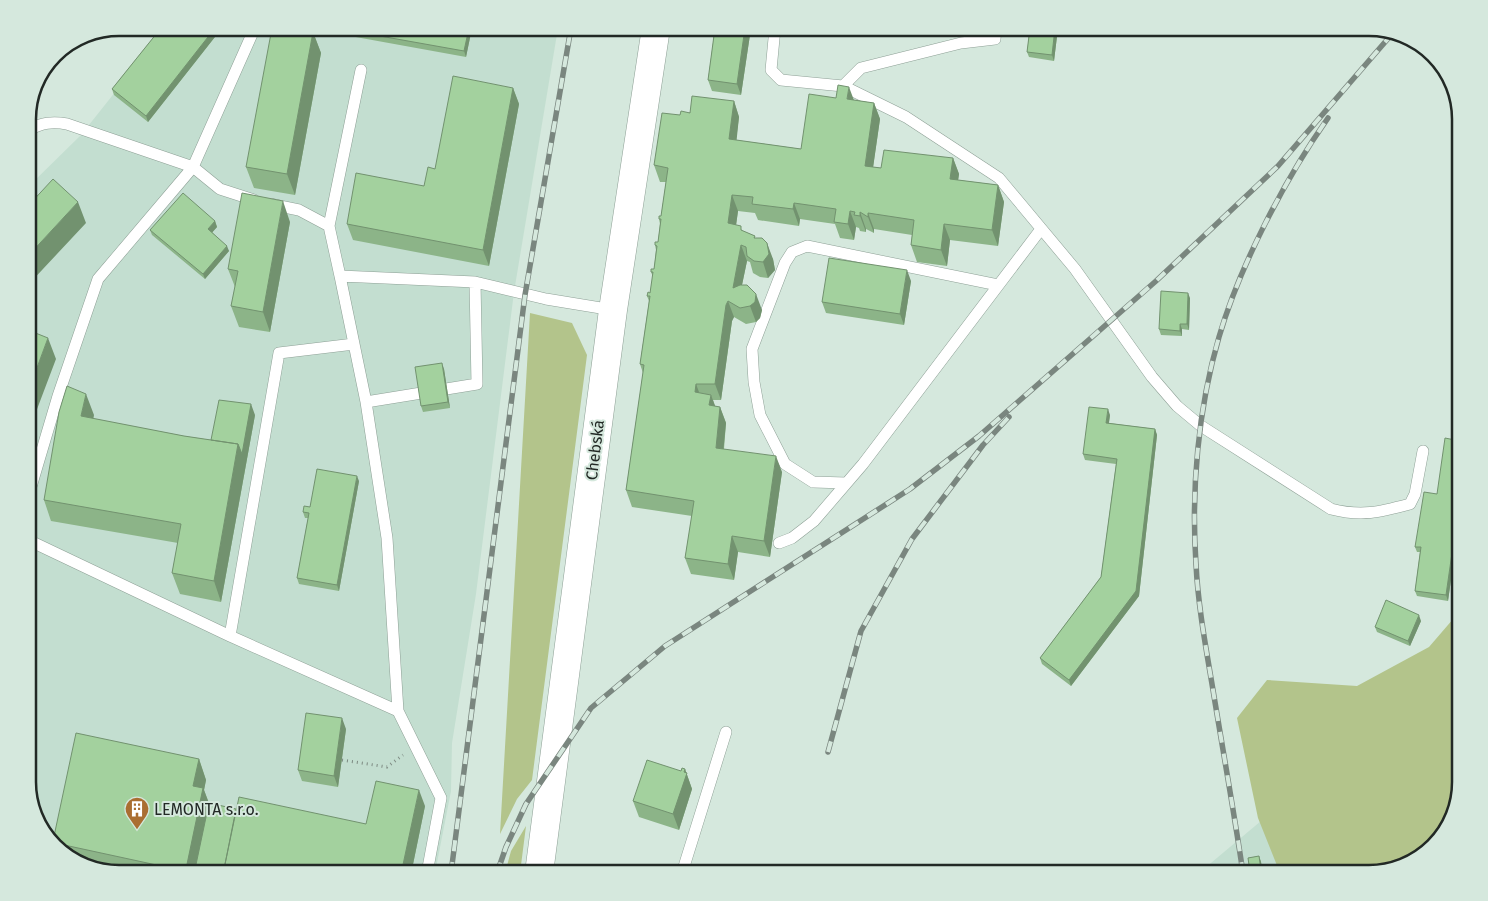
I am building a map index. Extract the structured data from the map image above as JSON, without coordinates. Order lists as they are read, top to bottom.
{
  "streets": {
    "street": ["Chebská"]
  },
  "places": {
    "building": ["LEMONTA s.r.o."]
  }
}
